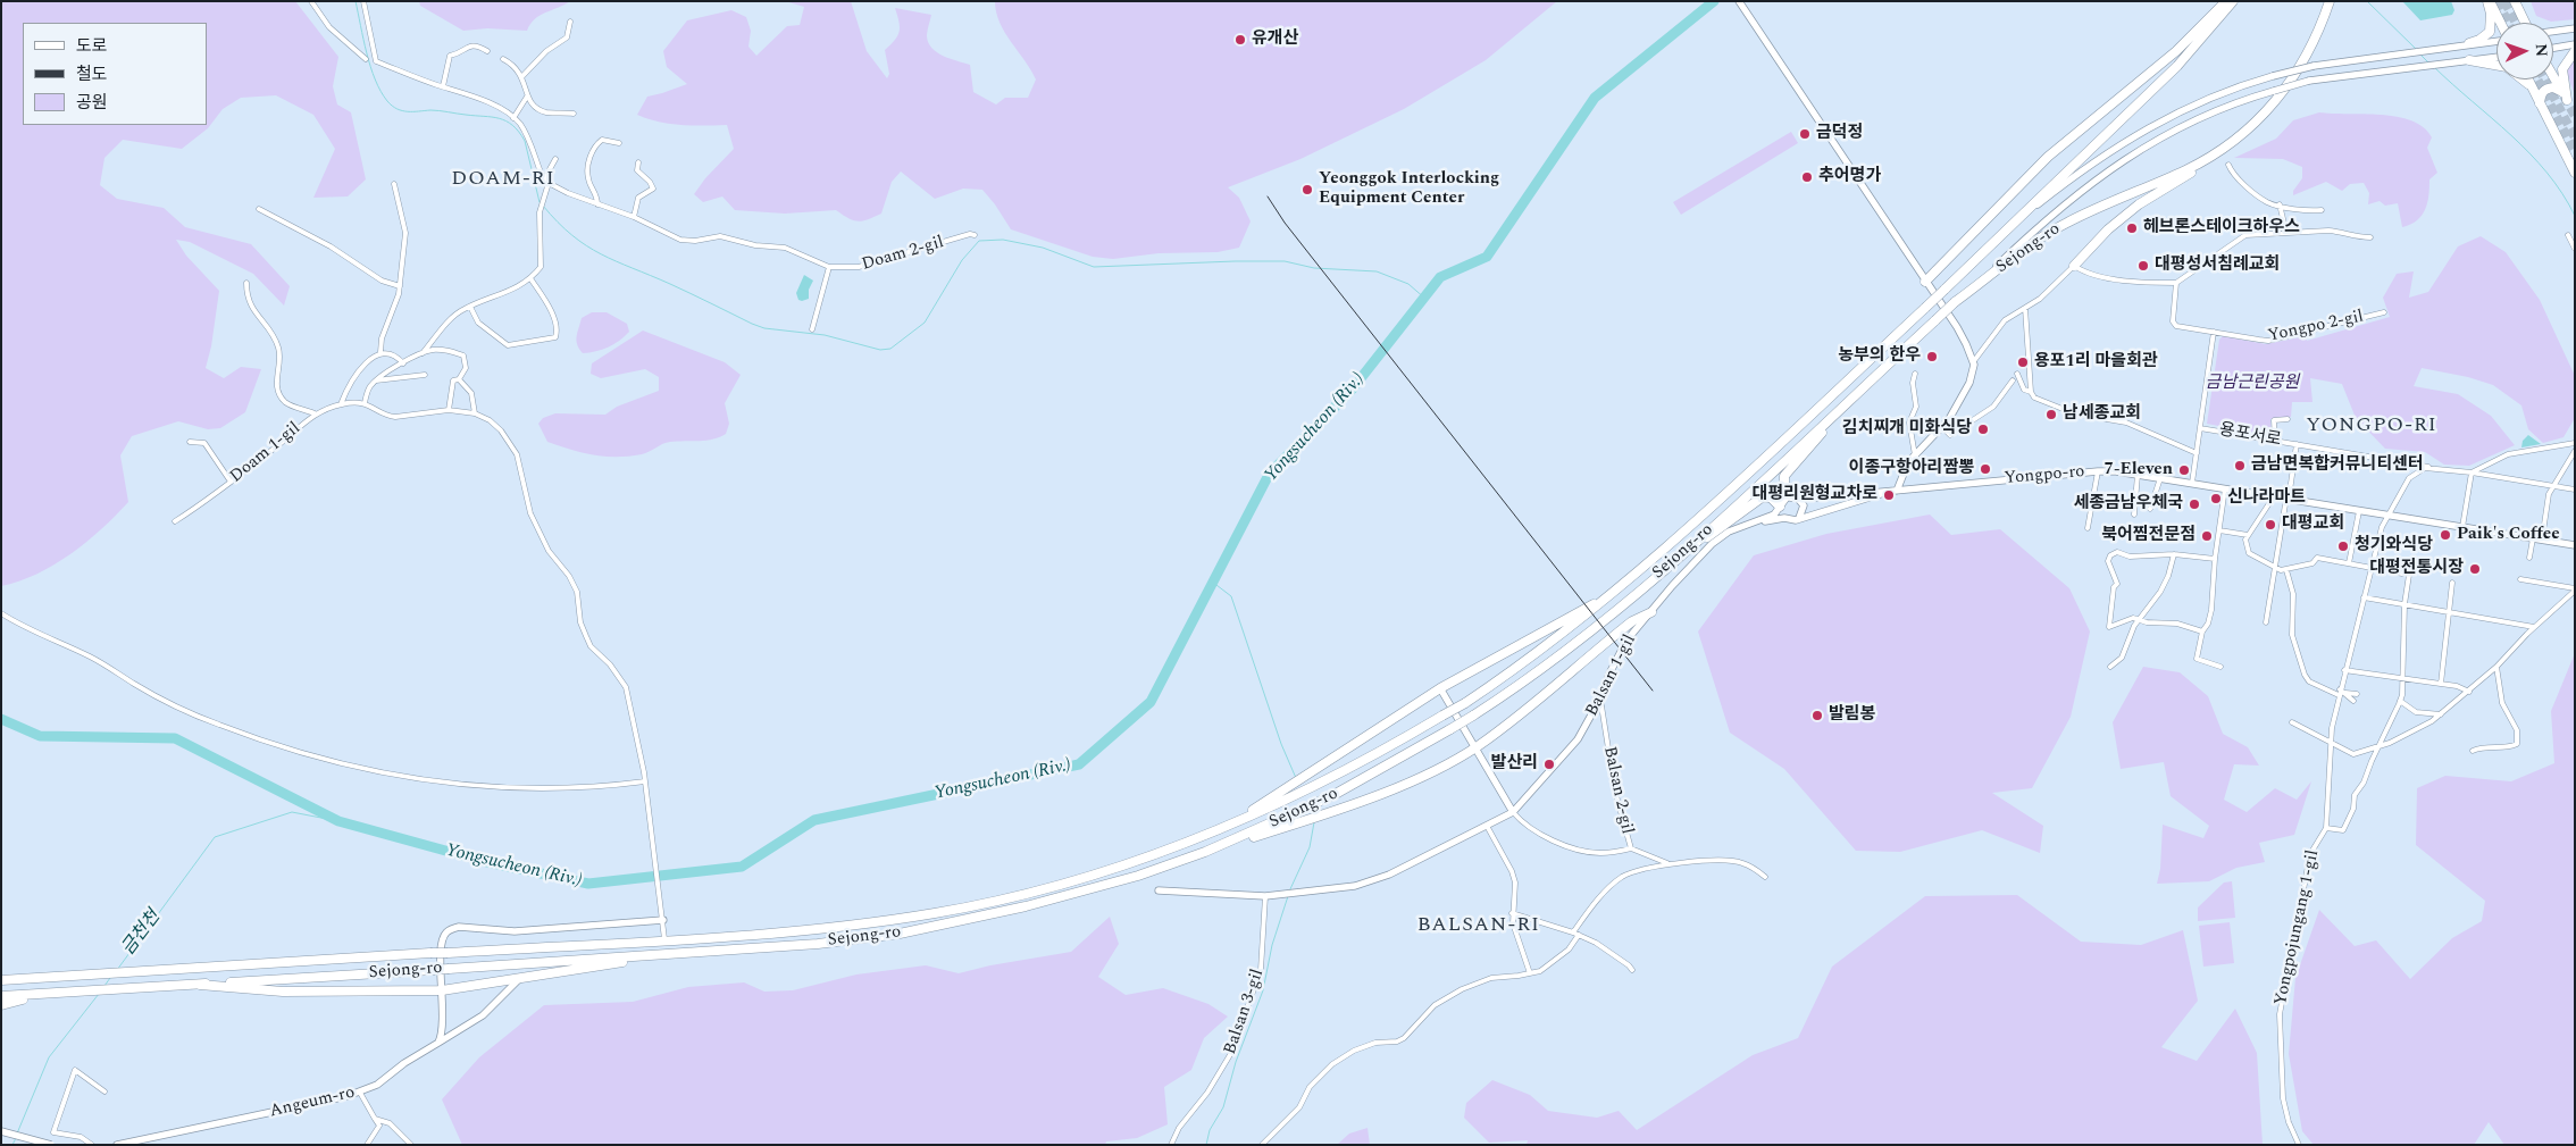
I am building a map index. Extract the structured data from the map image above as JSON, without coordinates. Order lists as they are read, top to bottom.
{
  "streets": {
    "highway": ["Sejong-ro"],
    "street": [
      "Doam 2-gil",
      "Yongpo 2-gil",
      "용포서로",
      "Doam 1-gil",
      "Yongpo-ro",
      "Balsan 1-gil",
      "Balsan 2-gil",
      "Yongpojungang 1-gil",
      "Balsan 3-gil",
      "Angeum-ro"
    ]
  },
  "crossings": [
    ["Yongpo-ro", "Yongpojungang 1-gil"],
    ["Balsan 1-gil", "Balsan 2-gil"],
    ["Balsan 1-gil", "Balsan 3-gil"]
  ],
  "districts": ["DOAM-RI", "YONGPO-RI", "BALSAN-RI"],
  "water": ["Yongsucheon (Riv.)", "금천천"],
  "parks": ["금남근린공원"],
  "places": [
    "유개산",
    "금덕정",
    "추어명가",
    "Yeonggok Interlocking Equipment Center",
    "헤브론스테이크하우스",
    "대평성서침례교회",
    "농부의 한우",
    "용포1리 마을회관",
    "남세종교회",
    "김치찌개 미화식당",
    "금남면복합커뮤니티센터",
    "이종구항아리짬뽕",
    "7-Eleven",
    "대평리원형교차로",
    "신나라마트",
    "세종금남우체국",
    "대평교회",
    "Paik's Coffee",
    "북어찜전문점",
    "청기와식당",
    "대평전통시장",
    "발림봉",
    "발산리"
  ],
  "legend": ["도로", "철도", "공원"],
  "north": "right"
}
